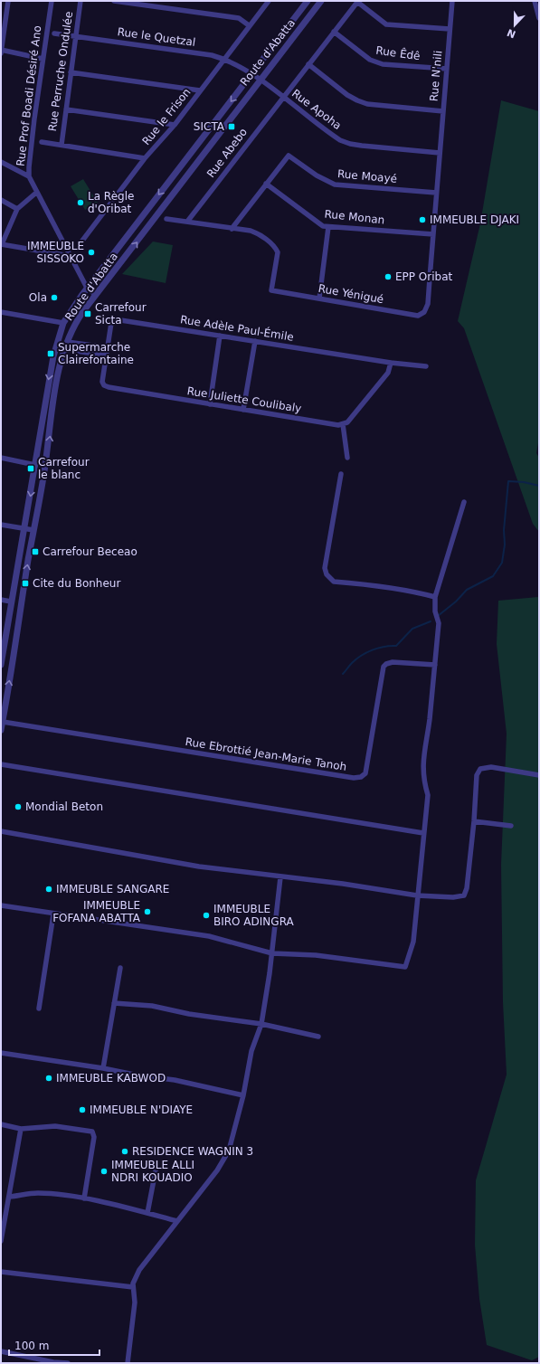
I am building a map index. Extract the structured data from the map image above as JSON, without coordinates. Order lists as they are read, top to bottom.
{
  "streets": {
    "street": [
      "Rue le Quetzal",
      "Route d'Abatta",
      "Rue Êdê",
      "Rue Perruche Ondulée",
      "Rue N'nili",
      "Rue Prof Boadi Désiré Ano",
      "Rue Apoha",
      "Rue le Frison",
      "Rue Abebo",
      "Rue Moayé",
      "Rue Monan",
      "Rue Yénigué",
      "Rue Adèle Paul-Émile",
      "Rue Juliette Coulibaly",
      "Rue Ebrottié Jean-Marie Tanoh"
    ]
  },
  "crossings": [
    ["Rue le Quetzal", "Route d'Abatta"],
    ["Rue le Quetzal", "Rue Perruche Ondulée"],
    ["Rue le Quetzal", "Rue Apoha"],
    ["Rue le Quetzal", "Rue le Frison"],
    ["Route d'Abatta", "Rue Prof Boadi Désiré Ano"],
    ["Route d'Abatta", "Rue Apoha"],
    ["Route d'Abatta", "Rue Ebrottié Jean-Marie Tanoh"],
    ["Rue Êdê", "Rue N'nili"],
    ["Rue N'nili", "Rue Apoha"],
    ["Rue N'nili", "Rue Yénigué"],
    ["Rue Apoha", "Rue Abebo"],
    ["Rue Apoha", "Rue Yénigué"],
    ["Rue Abebo", "Rue Yénigué"],
    ["Rue Moayé", "Rue Monan"],
    ["Rue Moayé", "Rue Yénigué"],
    ["Rue Monan", "Rue Yénigué"],
    ["Rue Adèle Paul-Émile", "Rue Juliette Coulibaly"]
  ],
  "places": {
    "transit": [
      "SICTA",
      "Carrefour Sicta",
      "Supermarche Clairefontaine",
      "Carrefour le blanc",
      "Carrefour Beceao",
      "Cite du Bonheur"
    ],
    "other": [
      "La Règle d'Oribat",
      "IMMEUBLE DJAKI",
      "IMMEUBLE SISSOKO",
      "EPP Oribat",
      "Ola",
      "Mondial Beton",
      "IMMEUBLE SANGARE",
      "IMMEUBLE FOFANA ABATTA",
      "IMMEUBLE BIRO ADINGRA",
      "IMMEUBLE KABWOD",
      "IMMEUBLE N'DIAYE",
      "RESIDENCE WAGNIN 3",
      "IMMEUBLE ALLI NDRI KOUADIO"
    ]
  },
  "scale_bar": "100 m",
  "north": "bottom"
}
